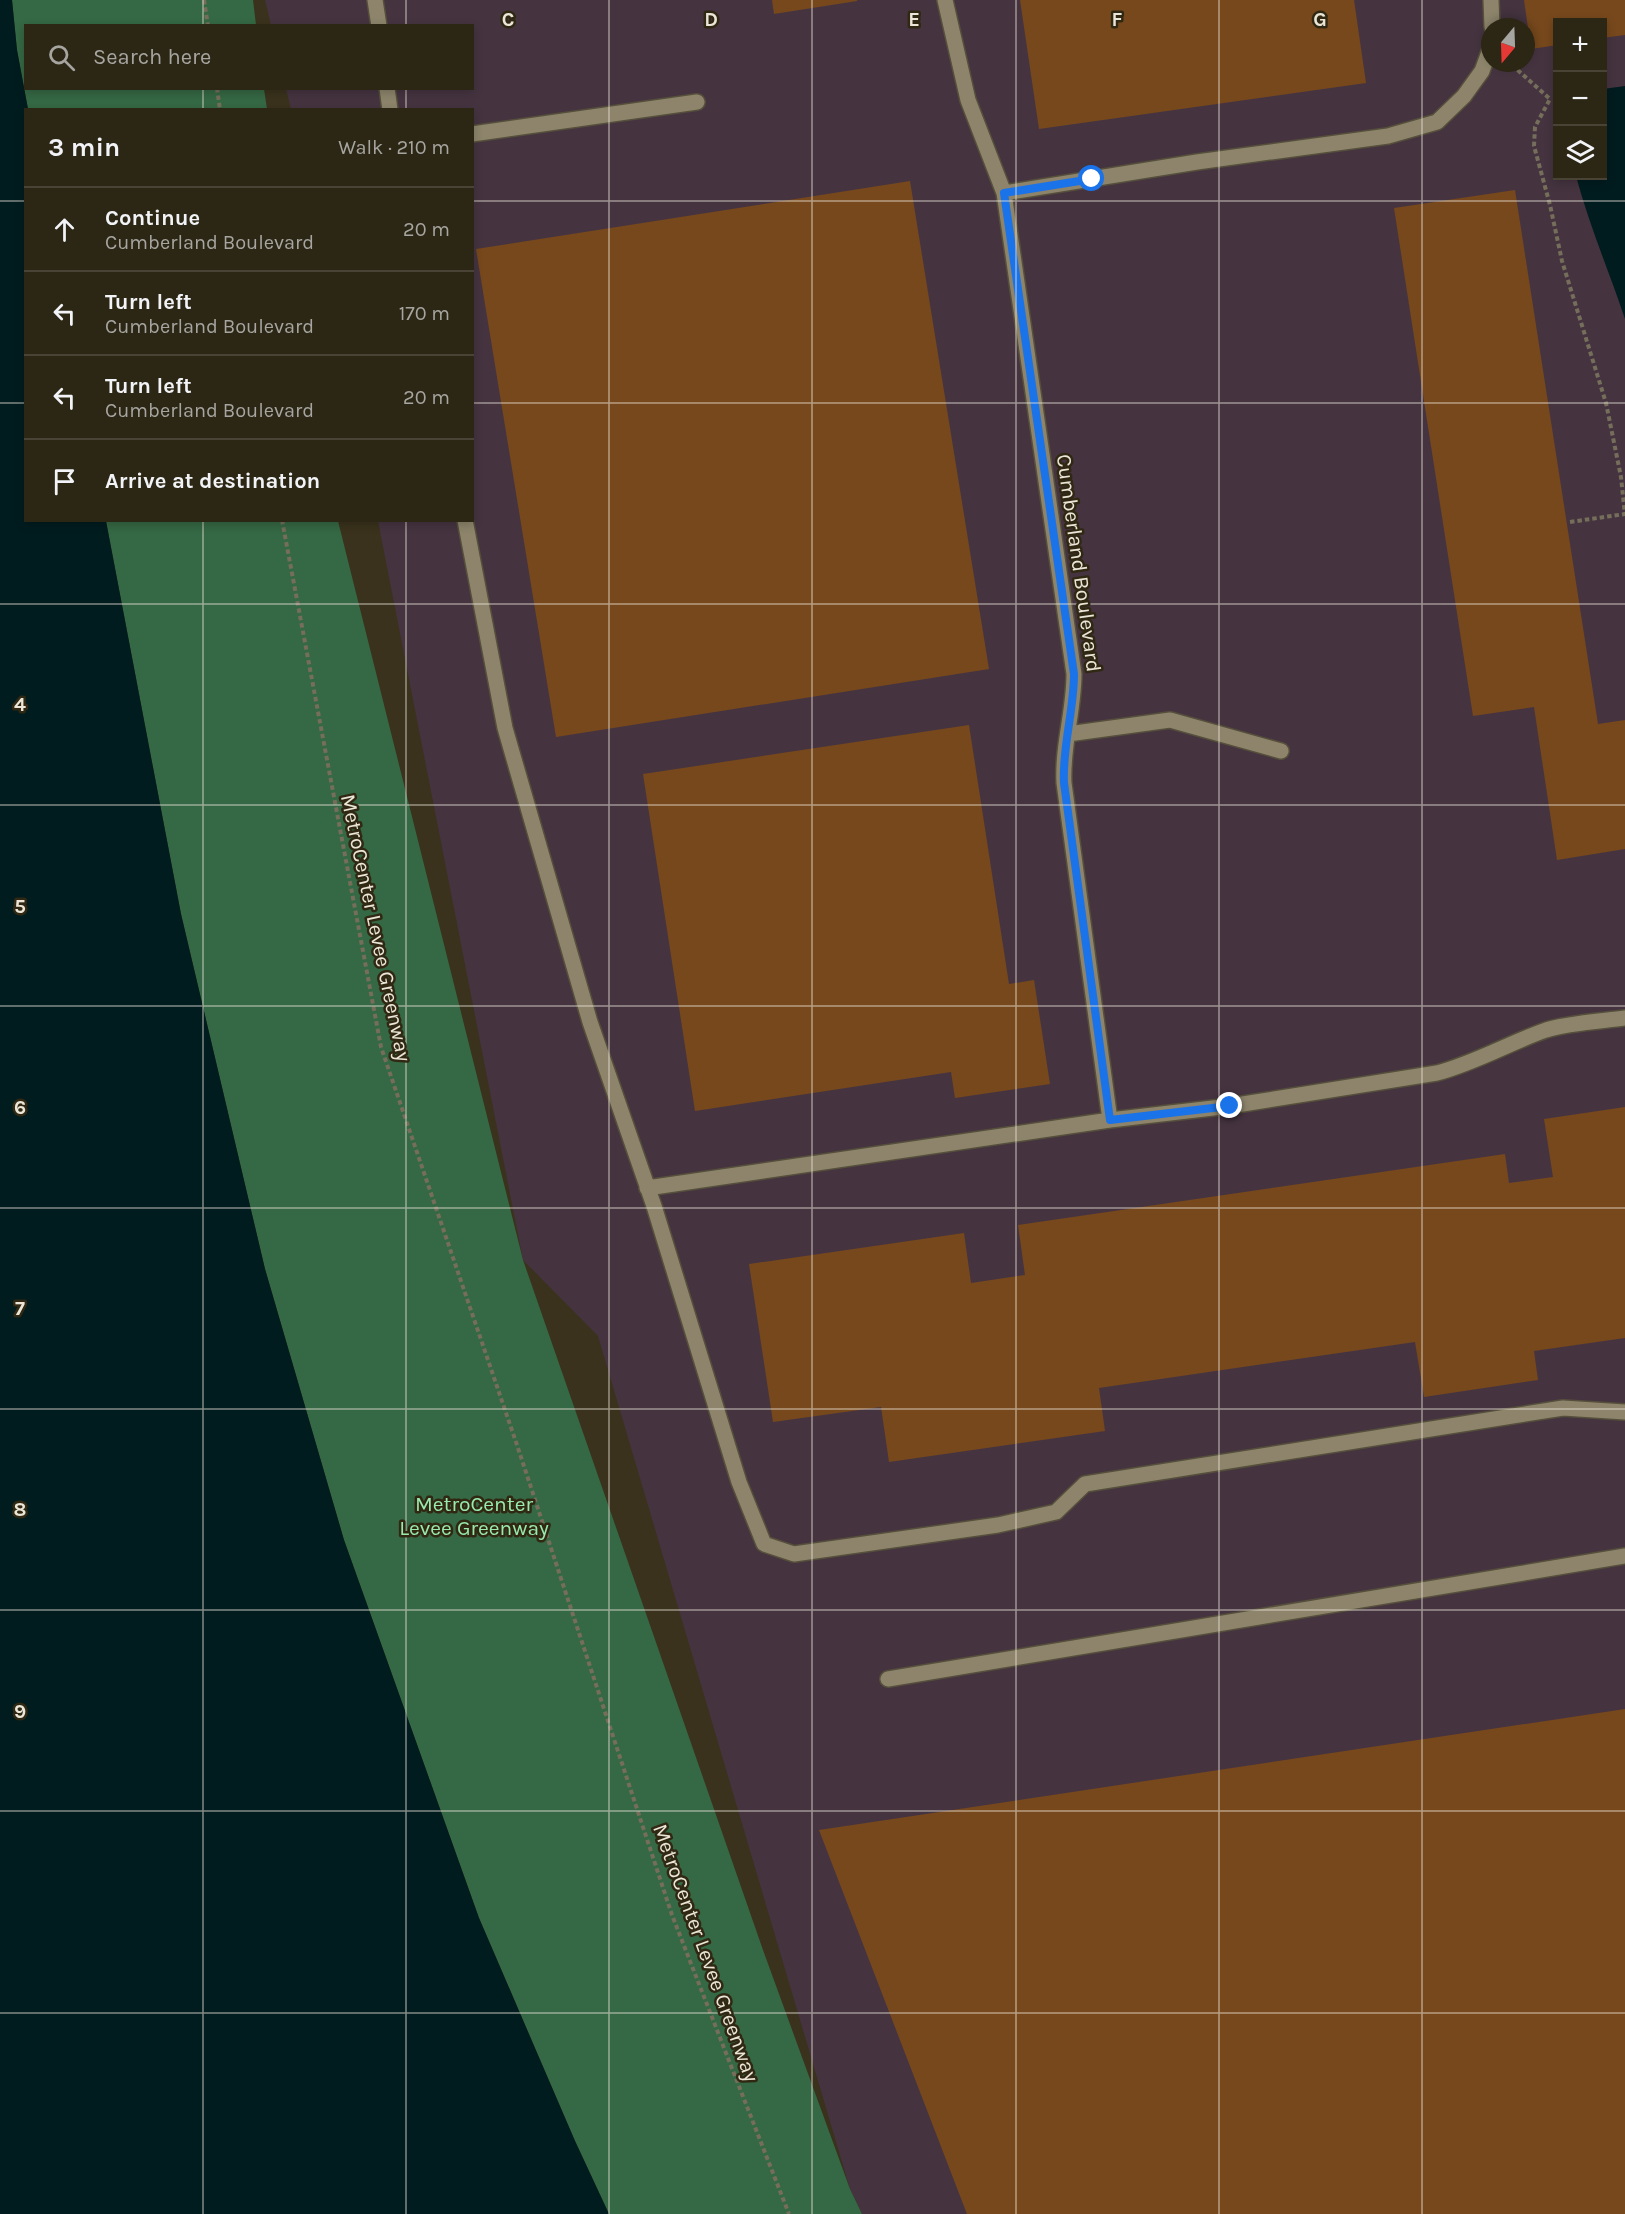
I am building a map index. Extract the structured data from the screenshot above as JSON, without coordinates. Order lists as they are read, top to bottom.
{
  "streets": {
    "lane": ["Cumberland Boulevard"],
    "path": ["MetroCenter Levee Greenway"]
  },
  "parks": ["MetroCenter Levee Greenway"],
  "north": "bottom",
  "page": {
    "map_buttons": ["+", "−"],
    "search": "Search here",
    "heading": ["3 min", "Walk · 210 m"],
    "list": [
      ["Continue", "Cumberland Boulevard", "20 m"],
      ["Turn left", "Cumberland Boulevard", "170 m"],
      ["Turn left", "Cumberland Boulevard", "20 m"],
      "Arrive at destination"
    ]
  },
  "grid": {
    "columns": [
      "C",
      "D",
      "E",
      "F",
      "G"
    ],
    "rows": [
      "4",
      "5",
      "6",
      "7",
      "8",
      "9"
    ]
  }
}
